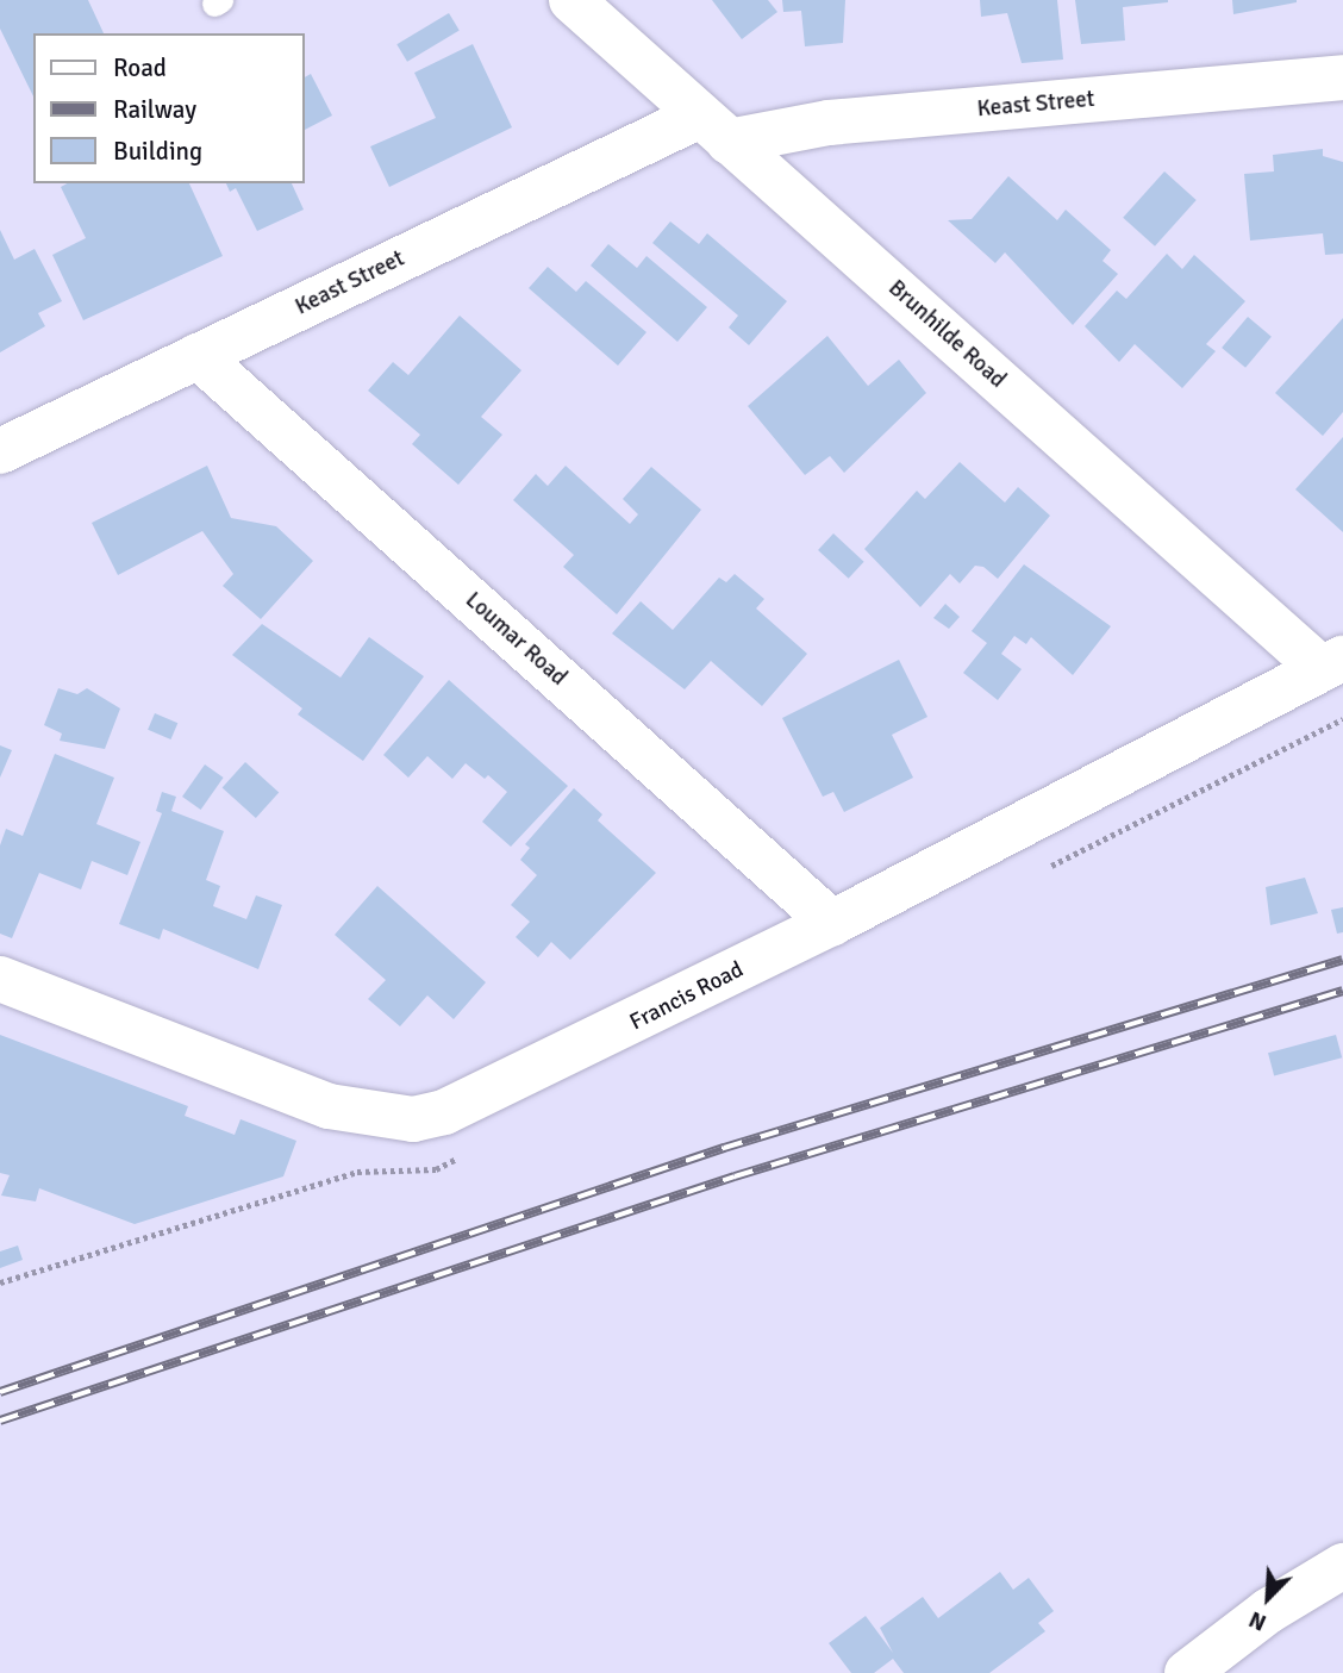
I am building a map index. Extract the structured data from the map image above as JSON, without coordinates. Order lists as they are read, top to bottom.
{
  "streets": {
    "street": [
      "Keast Street",
      "Brunhilde Road",
      "Loumar Road",
      "Francis Road"
    ]
  },
  "crossings": [
    ["Keast Street", "Brunhilde Road"],
    ["Keast Street", "Loumar Road"],
    ["Brunhilde Road", "Francis Road"],
    ["Loumar Road", "Francis Road"]
  ],
  "legend": ["Road", "Railway", "Building"],
  "north": "bottom left"
}
